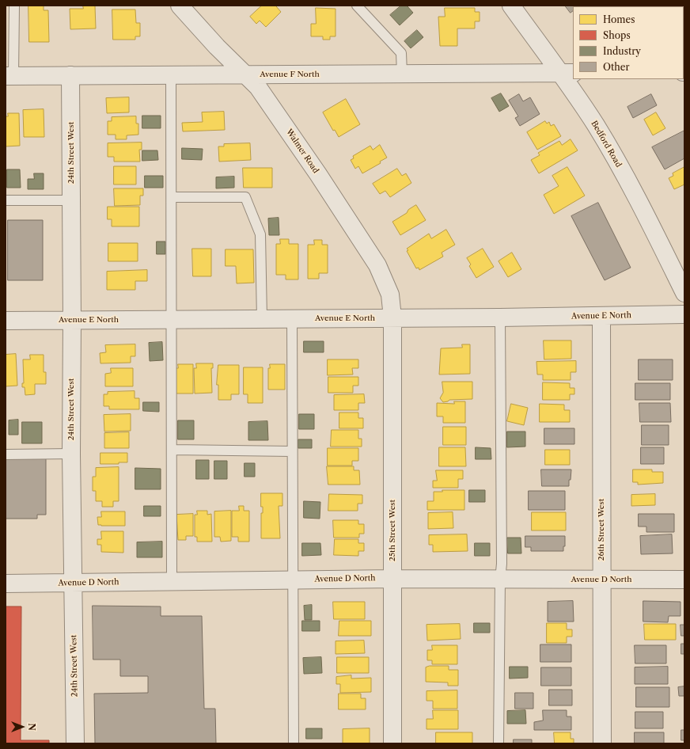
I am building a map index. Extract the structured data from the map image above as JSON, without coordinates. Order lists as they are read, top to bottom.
{
  "streets": {
    "street": [
      "Avenue F North",
      "Bedford Road",
      "Walmer Road",
      "24th Street West",
      "Avenue E North",
      "26th Street West",
      "25th Street West",
      "Avenue D North"
    ]
  },
  "crossings": [
    ["Avenue F North", "Bedford Road"],
    ["Avenue F North", "Walmer Road"],
    ["Avenue F North", "24th Street West"],
    ["Walmer Road", "Avenue E North"],
    ["Walmer Road", "25th Street West"],
    ["24th Street West", "Avenue E North"],
    ["24th Street West", "Avenue D North"],
    ["Avenue E North", "26th Street West"],
    ["Avenue E North", "25th Street West"],
    ["26th Street West", "Avenue D North"],
    ["25th Street West", "Avenue D North"]
  ],
  "legend": [
    "Homes",
    "Shops",
    "Industry",
    "Other"
  ],
  "north": "right"
}
